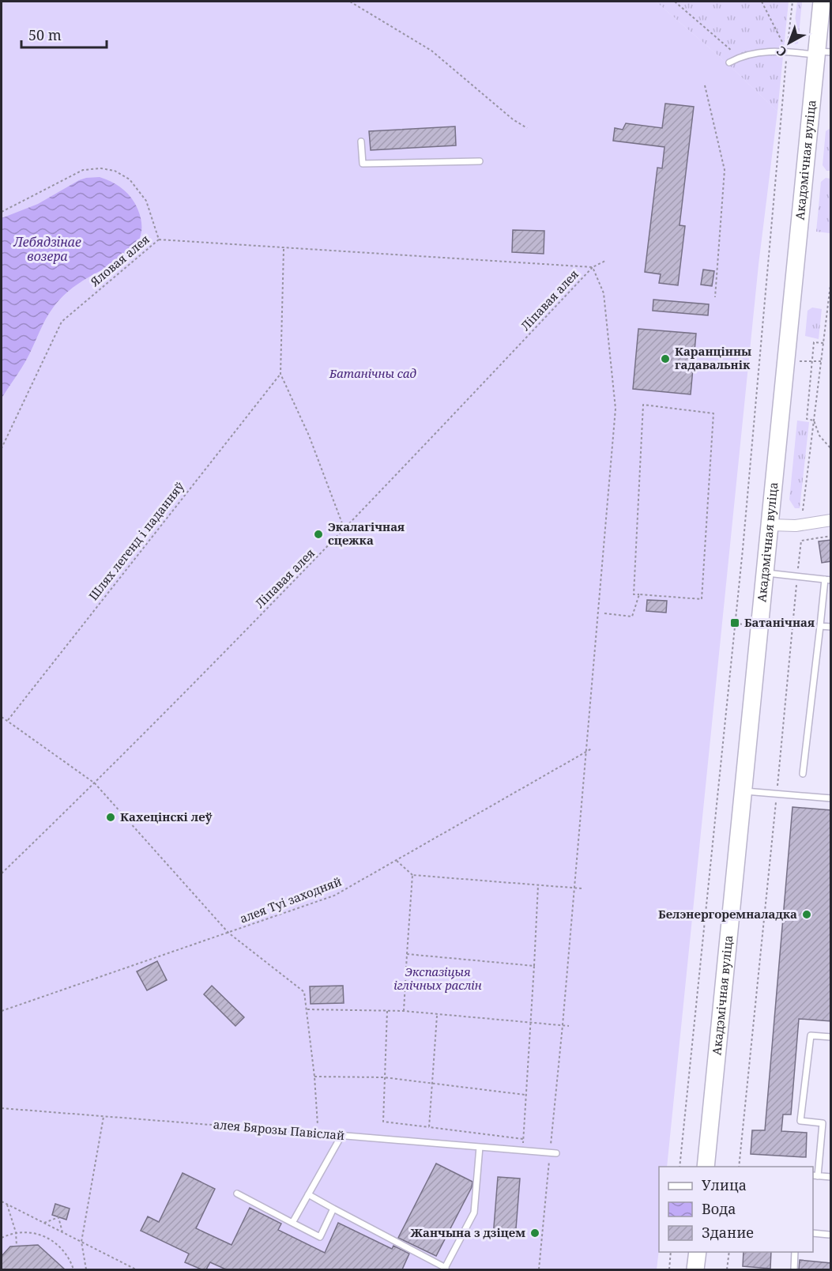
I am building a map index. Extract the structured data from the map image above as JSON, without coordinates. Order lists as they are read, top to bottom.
{
  "streets": {
    "main road": ["Акадэмічная вуліца"],
    "lane": ["алея Бярозы Павіслай"],
    "path": [
      "Яловая алея",
      "Ліпавая алея",
      "Шлях легенд і паданняў",
      "алея Туі заходняй"
    ]
  },
  "water": ["Лебядзінае возера"],
  "parks": ["Батанічны сад", "Экспазіцыя іглічных раслін"],
  "places": {
    "other": [
      "Каранцінны гадавальнік",
      "Экалагічная сцежка",
      "Кахецінскі леў",
      "Белэнергоремналадка",
      "Жанчына з дзіцем"
    ],
    "transit": ["Батанічная"]
  },
  "legend": ["Улица", "Вода", "Здание"],
  "scale_bar": "50 m",
  "north": "bottom left"
}
